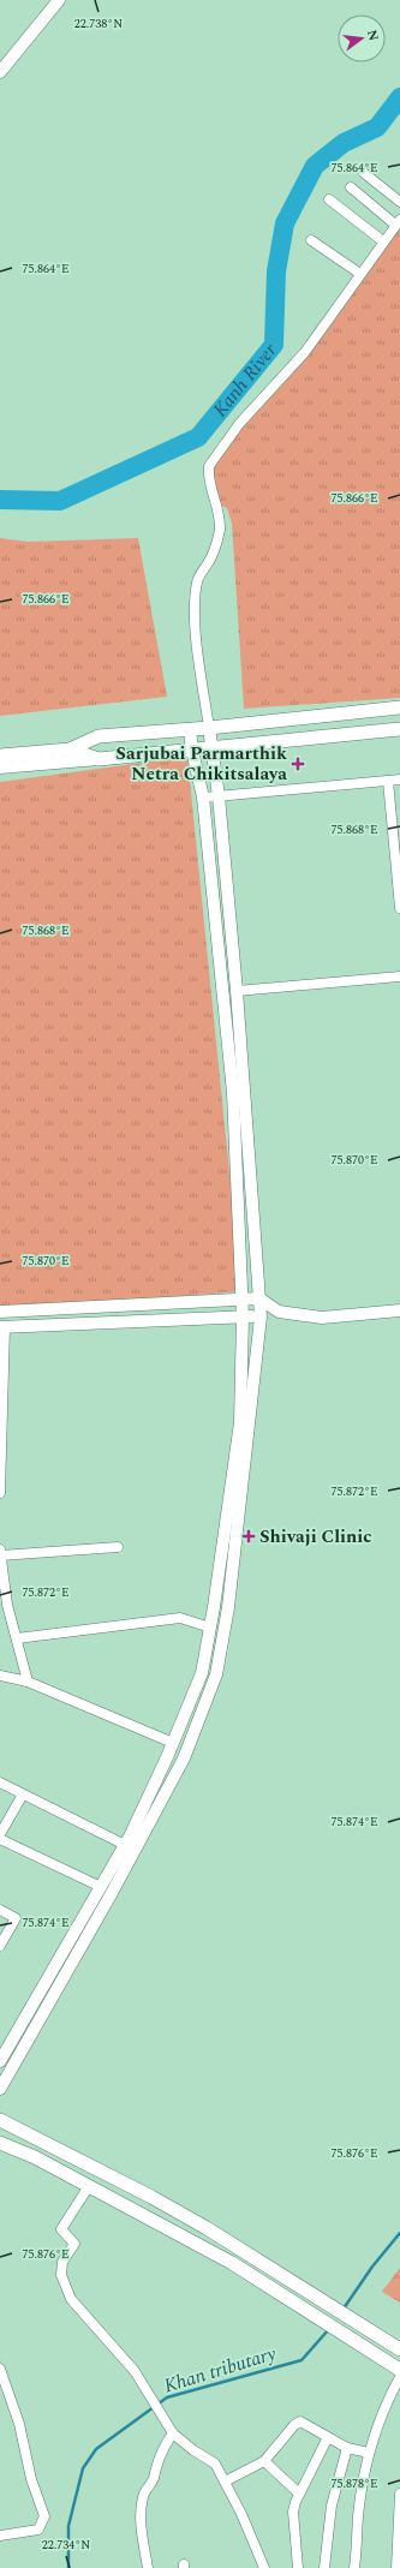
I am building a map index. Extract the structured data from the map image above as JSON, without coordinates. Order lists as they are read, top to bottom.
{
  "water": ["Kanh River", "Khan tributary"],
  "places": {
    "health": ["Sarjubai Parmarthik Netra Chikitsalaya", "Shivaji Clinic"]
  },
  "north": "right",
  "coordinates": [
    "22.738°N",
    "75.864°E",
    "75.866°E",
    "75.868°E",
    "75.870°E",
    "75.872°E",
    "75.874°E",
    "75.876°E",
    "75.878°E",
    "22.734°N"
  ]
}
